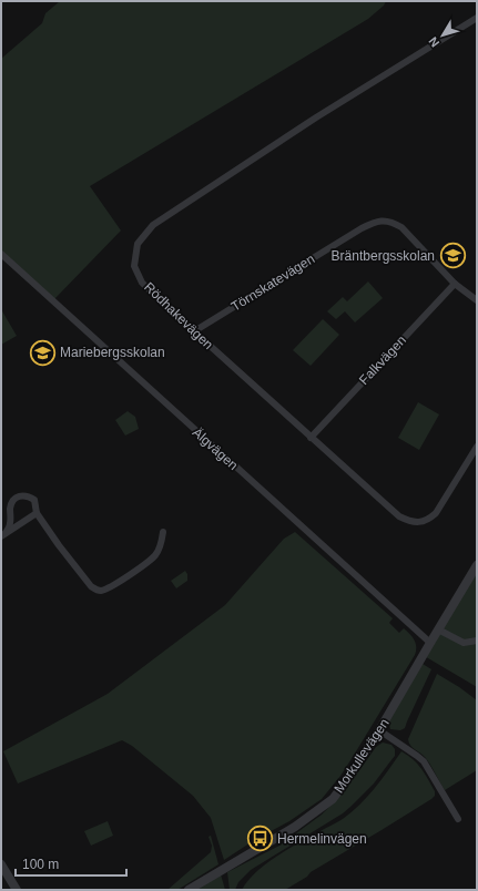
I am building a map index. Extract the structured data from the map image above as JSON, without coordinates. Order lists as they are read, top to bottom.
{
  "streets": {
    "street": [
      "Törnskatevägen",
      "Rödhakevägen",
      "Falkvägen",
      "Älgvägen",
      "Morkullevägen"
    ]
  },
  "crossings": [
    ["Törnskatevägen", "Rödhakevägen"],
    ["Törnskatevägen", "Falkvägen"],
    ["Rödhakevägen", "Falkvägen"],
    ["Älgvägen", "Morkullevägen"]
  ],
  "places": {
    "school or university": ["Bräntbergsskolan", "Mariebergsskolan"],
    "bus stop": ["Hermelinvägen"]
  },
  "scale_bar": "100 m",
  "north": "bottom left"
}
